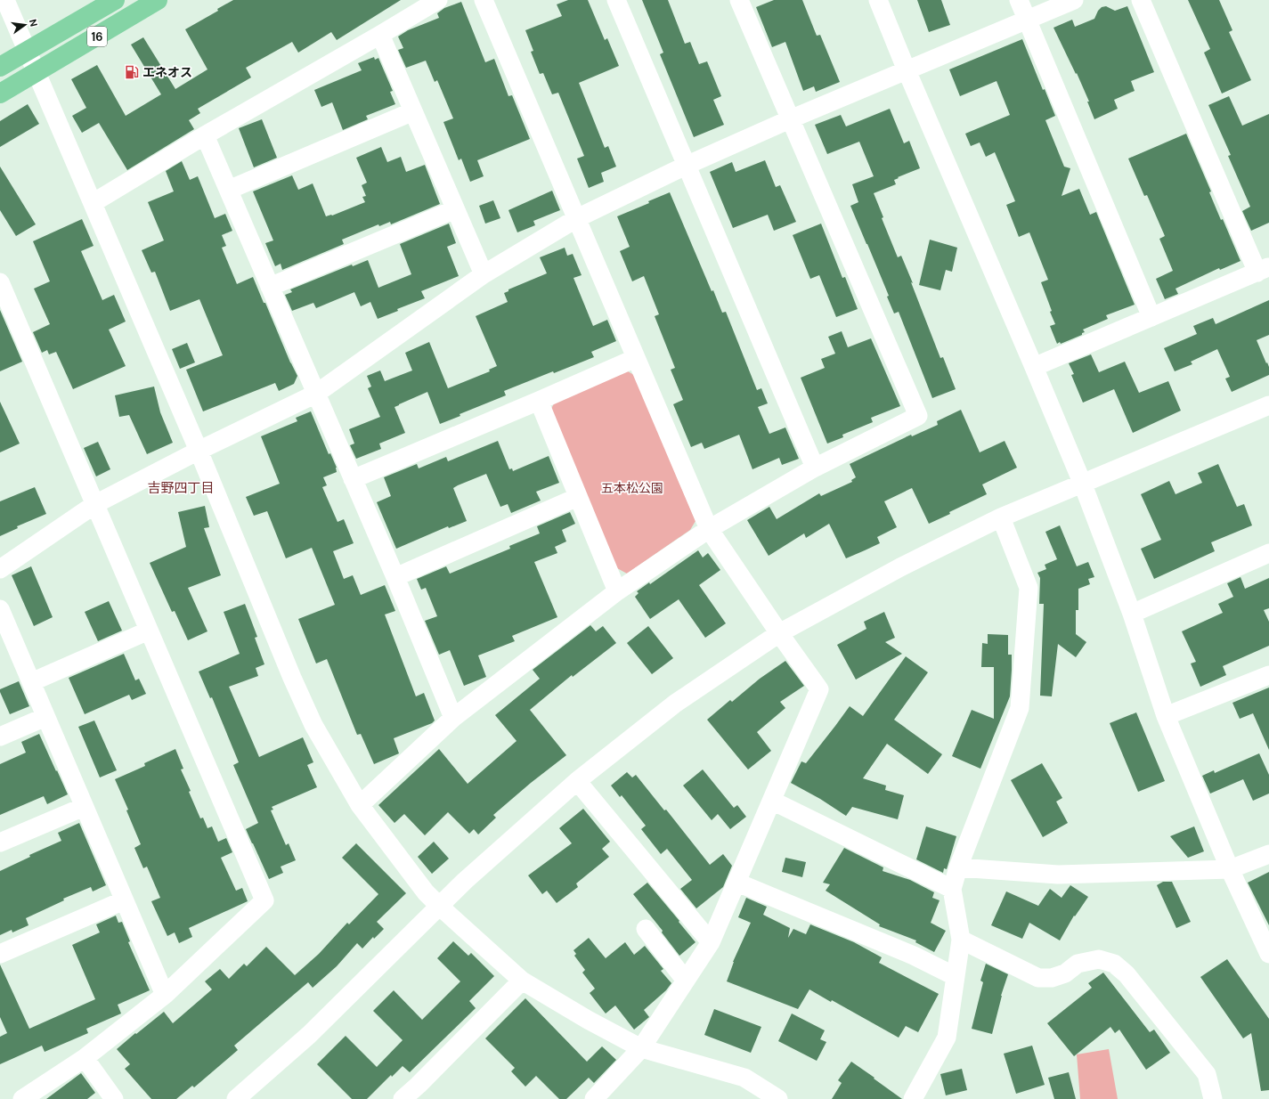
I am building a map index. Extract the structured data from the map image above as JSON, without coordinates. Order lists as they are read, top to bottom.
{
  "streets": {
    "main road": ["16"]
  },
  "districts": ["吉野四丁目"],
  "parks": ["五本松公園"],
  "places": {
    "fuel station": ["エネオス"]
  },
  "north": "right"
}
